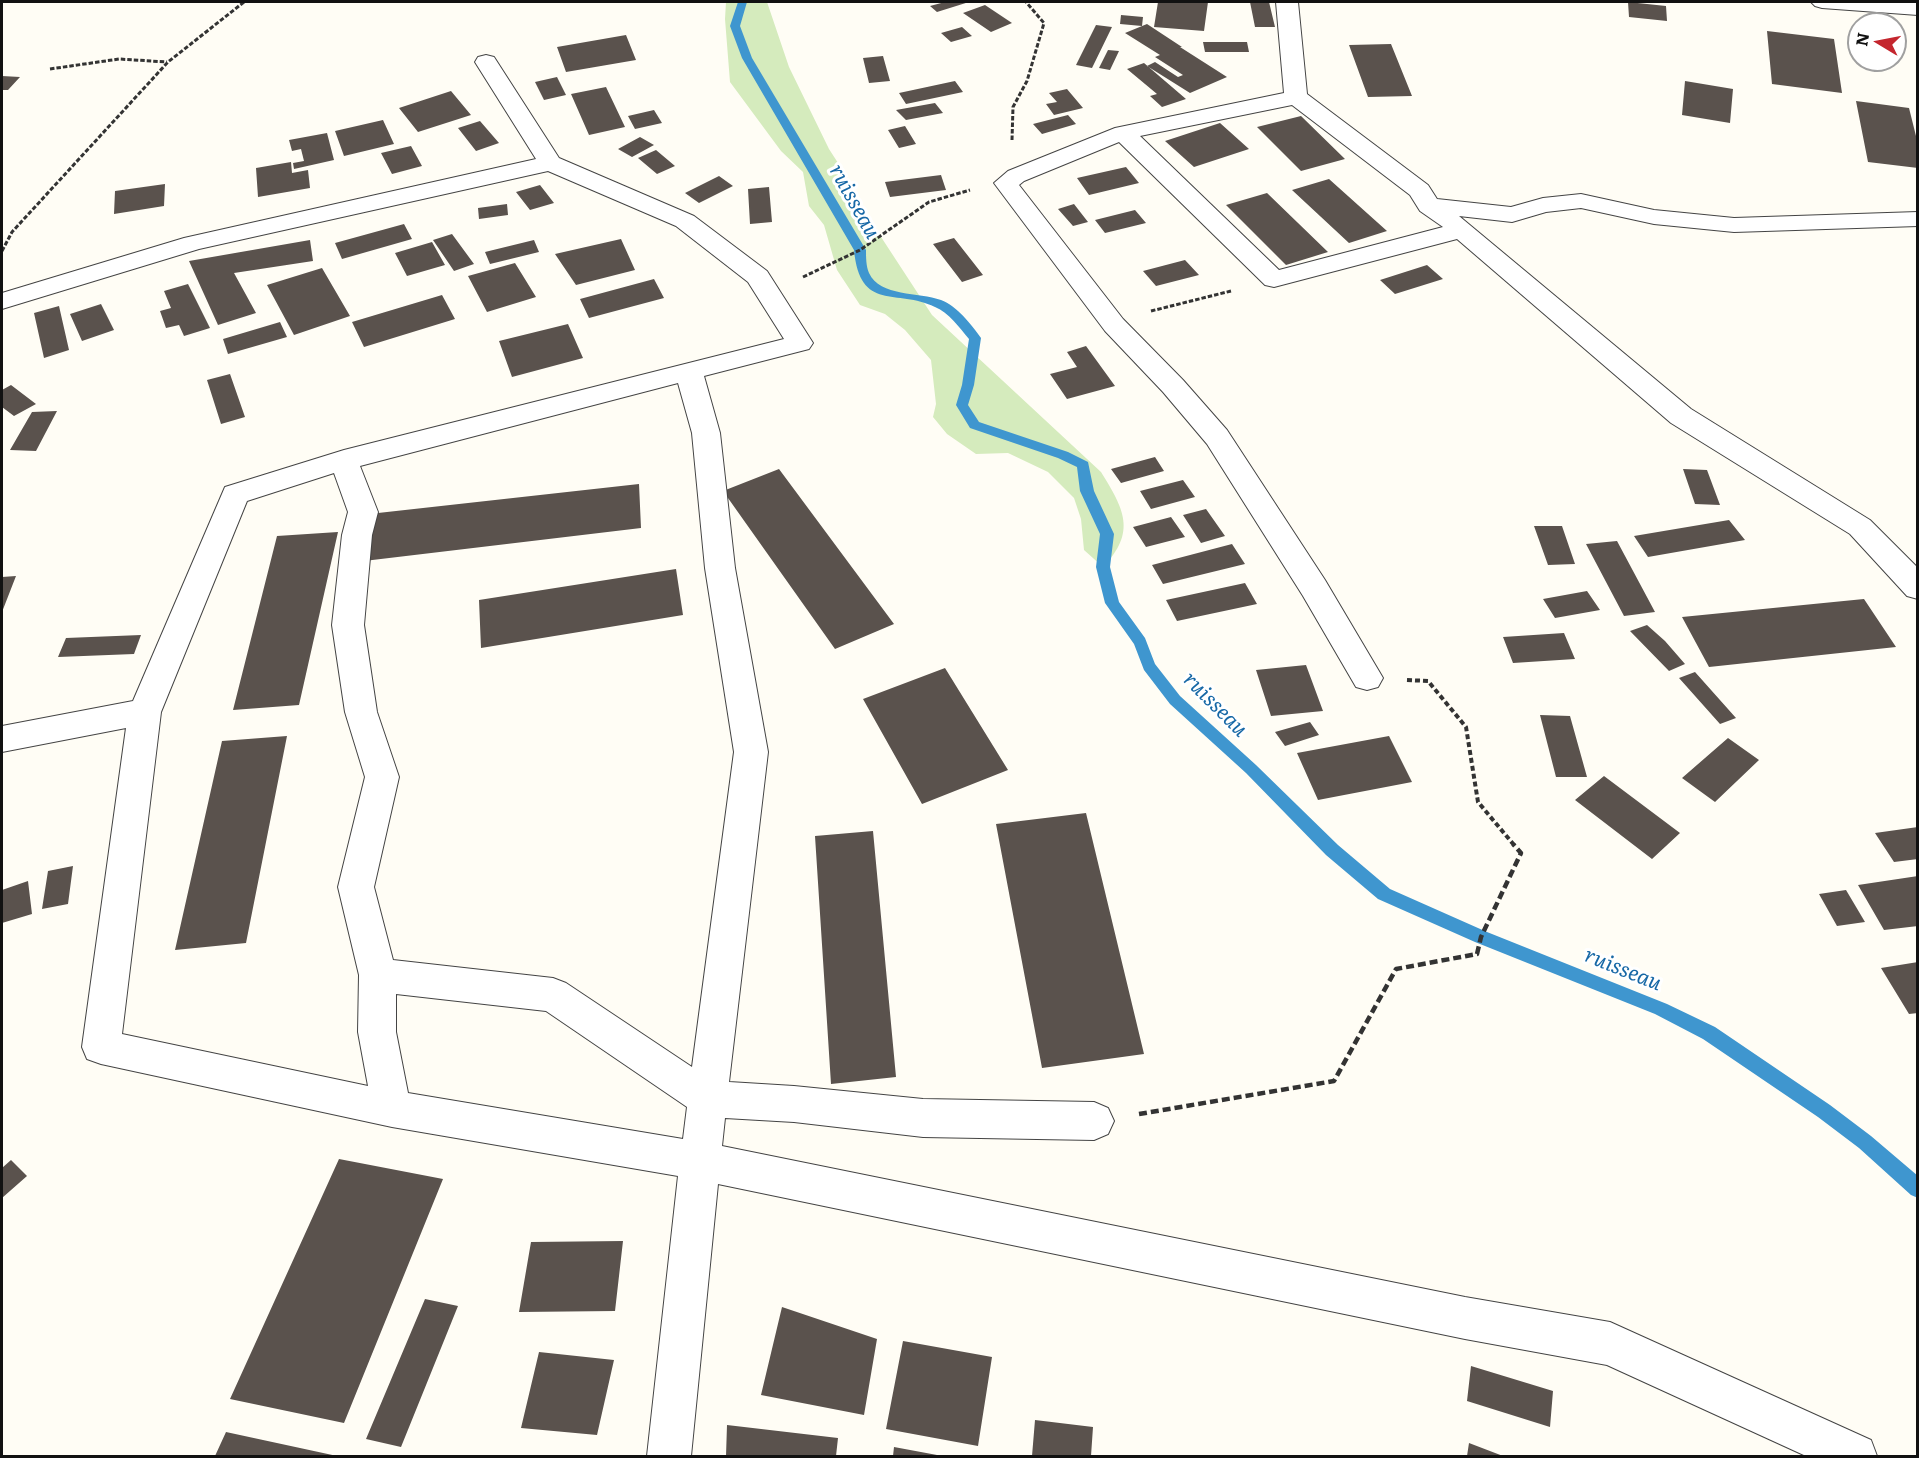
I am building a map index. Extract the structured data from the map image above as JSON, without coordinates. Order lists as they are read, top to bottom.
{
  "water": ["ruisseau"],
  "north": "left"
}
